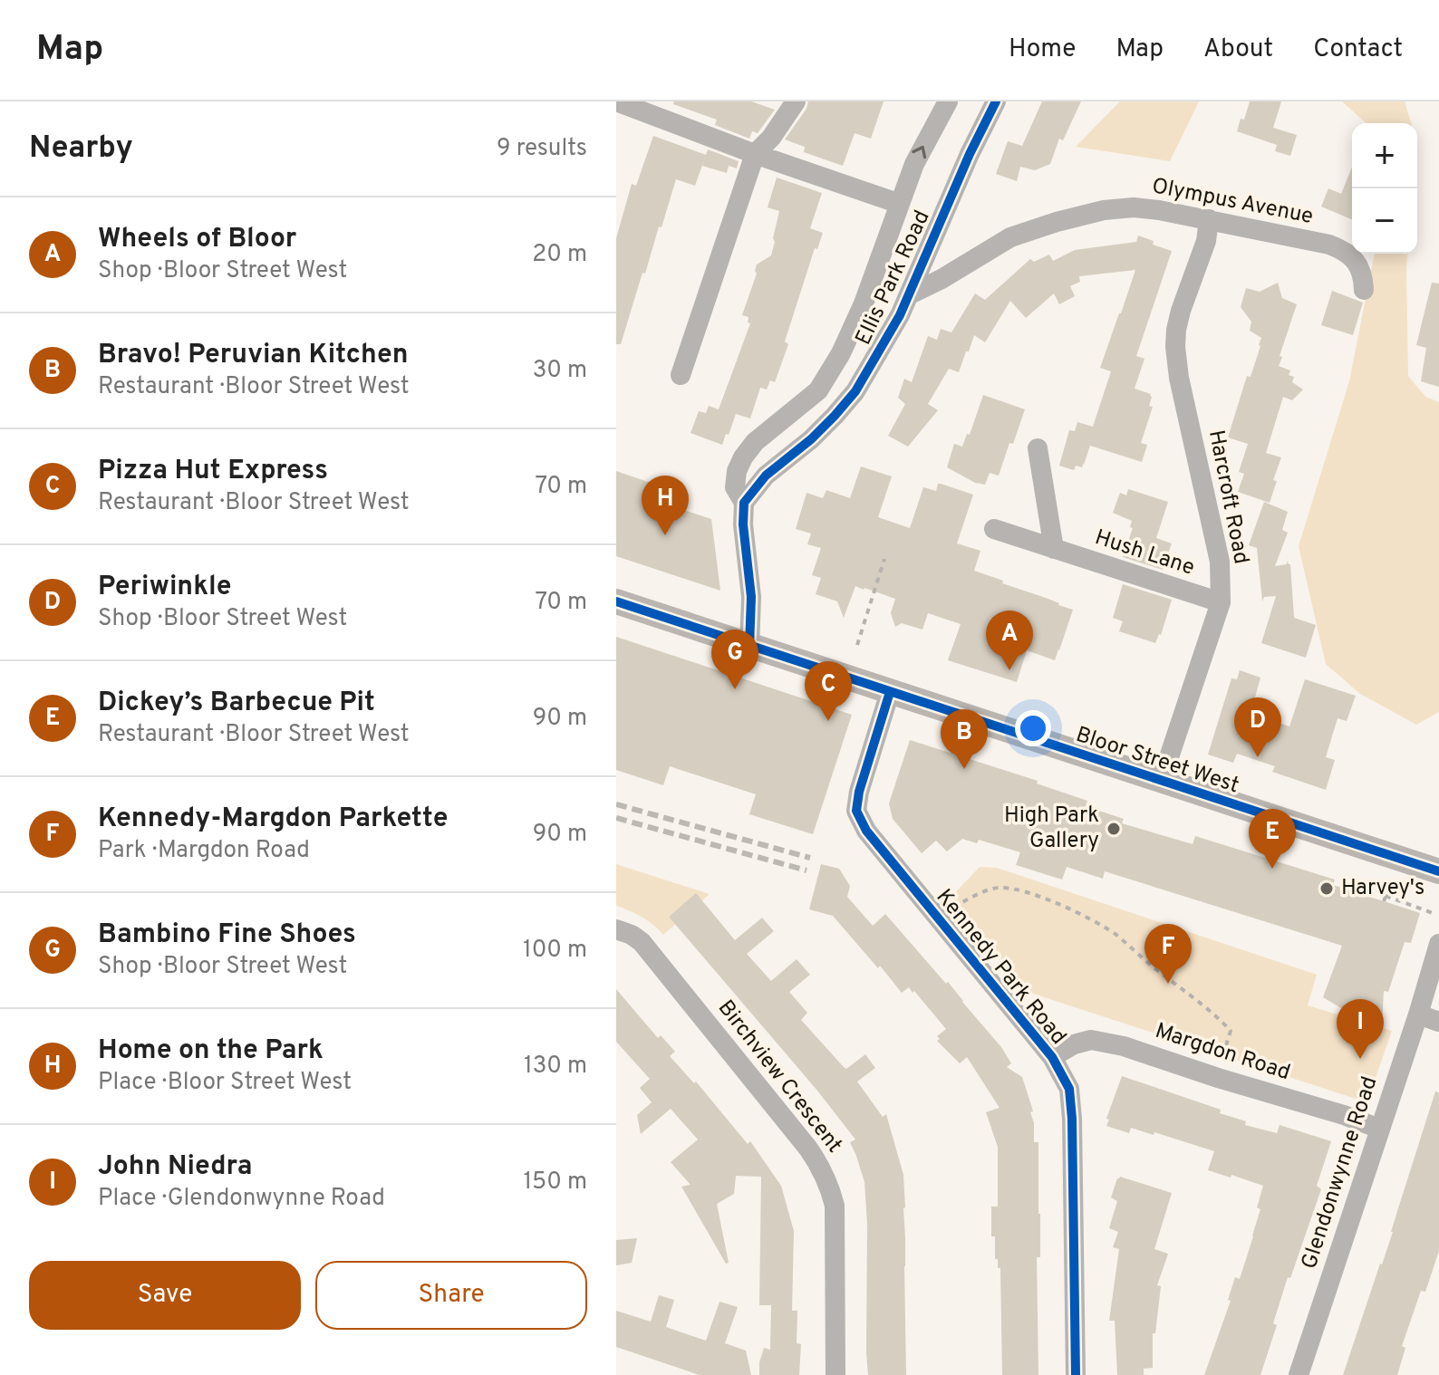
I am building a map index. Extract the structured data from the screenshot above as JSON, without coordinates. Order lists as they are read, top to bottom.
{
  "streets": {
    "main road": ["Bloor Street West"],
    "street": [
      "Olympus Avenue",
      "Ellis Park Road",
      "Harcroft Road",
      "Hush Lane",
      "Kennedy Park Road",
      "Margdon Road",
      "Birchview Crescent",
      "Glendonwynne Road"
    ]
  },
  "crossings": [
    ["Olympus Avenue", "Ellis Park Road"],
    ["Olympus Avenue", "Harcroft Road"],
    ["Ellis Park Road", "Bloor Street West"],
    ["Harcroft Road", "Hush Lane"],
    ["Harcroft Road", "Bloor Street West"],
    ["Bloor Street West", "Kennedy Park Road"],
    ["Kennedy Park Road", "Margdon Road"],
    ["Margdon Road", "Glendonwynne Road"]
  ],
  "places": ["High Park Gallery", "Harvey's"],
  "page": {
    "header": "Map",
    "nav": [
      "Home",
      "Map",
      "About",
      "Contact"
    ],
    "heading": ["Nearby", "9 results"],
    "map_buttons": ["+", "−"],
    "list": [
      {
        "mark": "A",
        "name": "Wheels of Bloor",
        "note": "Shop · Bloor Street West",
        "value": "20 m"
      },
      {
        "mark": "B",
        "name": "Bravo! Peruvian Kitchen",
        "note": "Restaurant · Bloor Street West",
        "value": "30 m"
      },
      {
        "mark": "C",
        "name": "Pizza Hut Express",
        "note": "Restaurant · Bloor Street West",
        "value": "70 m"
      },
      {
        "mark": "D",
        "name": "Periwinkle",
        "note": "Shop · Bloor Street West",
        "value": "70 m"
      },
      {
        "mark": "E",
        "name": "Dickey’s Barbecue Pit",
        "note": "Restaurant · Bloor Street West",
        "value": "90 m"
      },
      {
        "mark": "F",
        "name": "Kennedy-Margdon Parkette",
        "note": "Park · Margdon Road",
        "value": "90 m"
      },
      {
        "mark": "G",
        "name": "Bambino Fine Shoes",
        "note": "Shop · Bloor Street West",
        "value": "100 m"
      },
      {
        "mark": "H",
        "name": "Home on the Park",
        "note": "Place · Bloor Street West",
        "value": "130 m"
      },
      {
        "mark": "I",
        "name": "John Niedra",
        "note": "Place · Glendonwynne Road",
        "value": "150 m"
      }
    ],
    "pins": [
      "H",
      "A",
      "G",
      "C",
      "D",
      "B",
      "E",
      "F",
      "I"
    ],
    "buttons": ["Save", "Share"]
  }
}
